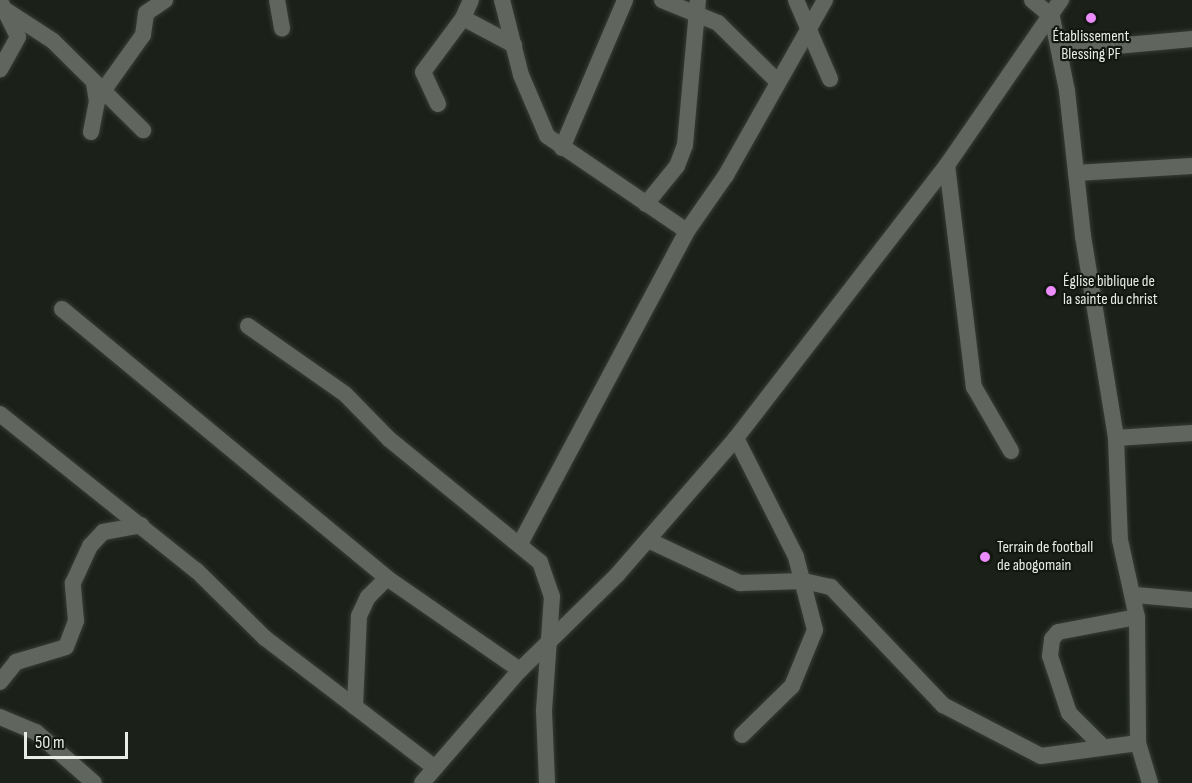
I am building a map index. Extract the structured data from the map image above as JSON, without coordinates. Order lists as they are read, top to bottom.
{
  "places": ["Établissement Blessing PF", "Église biblique de la sainte du christ", "Terrain de football de abogomain"],
  "scale_bar": "50 m"
}
